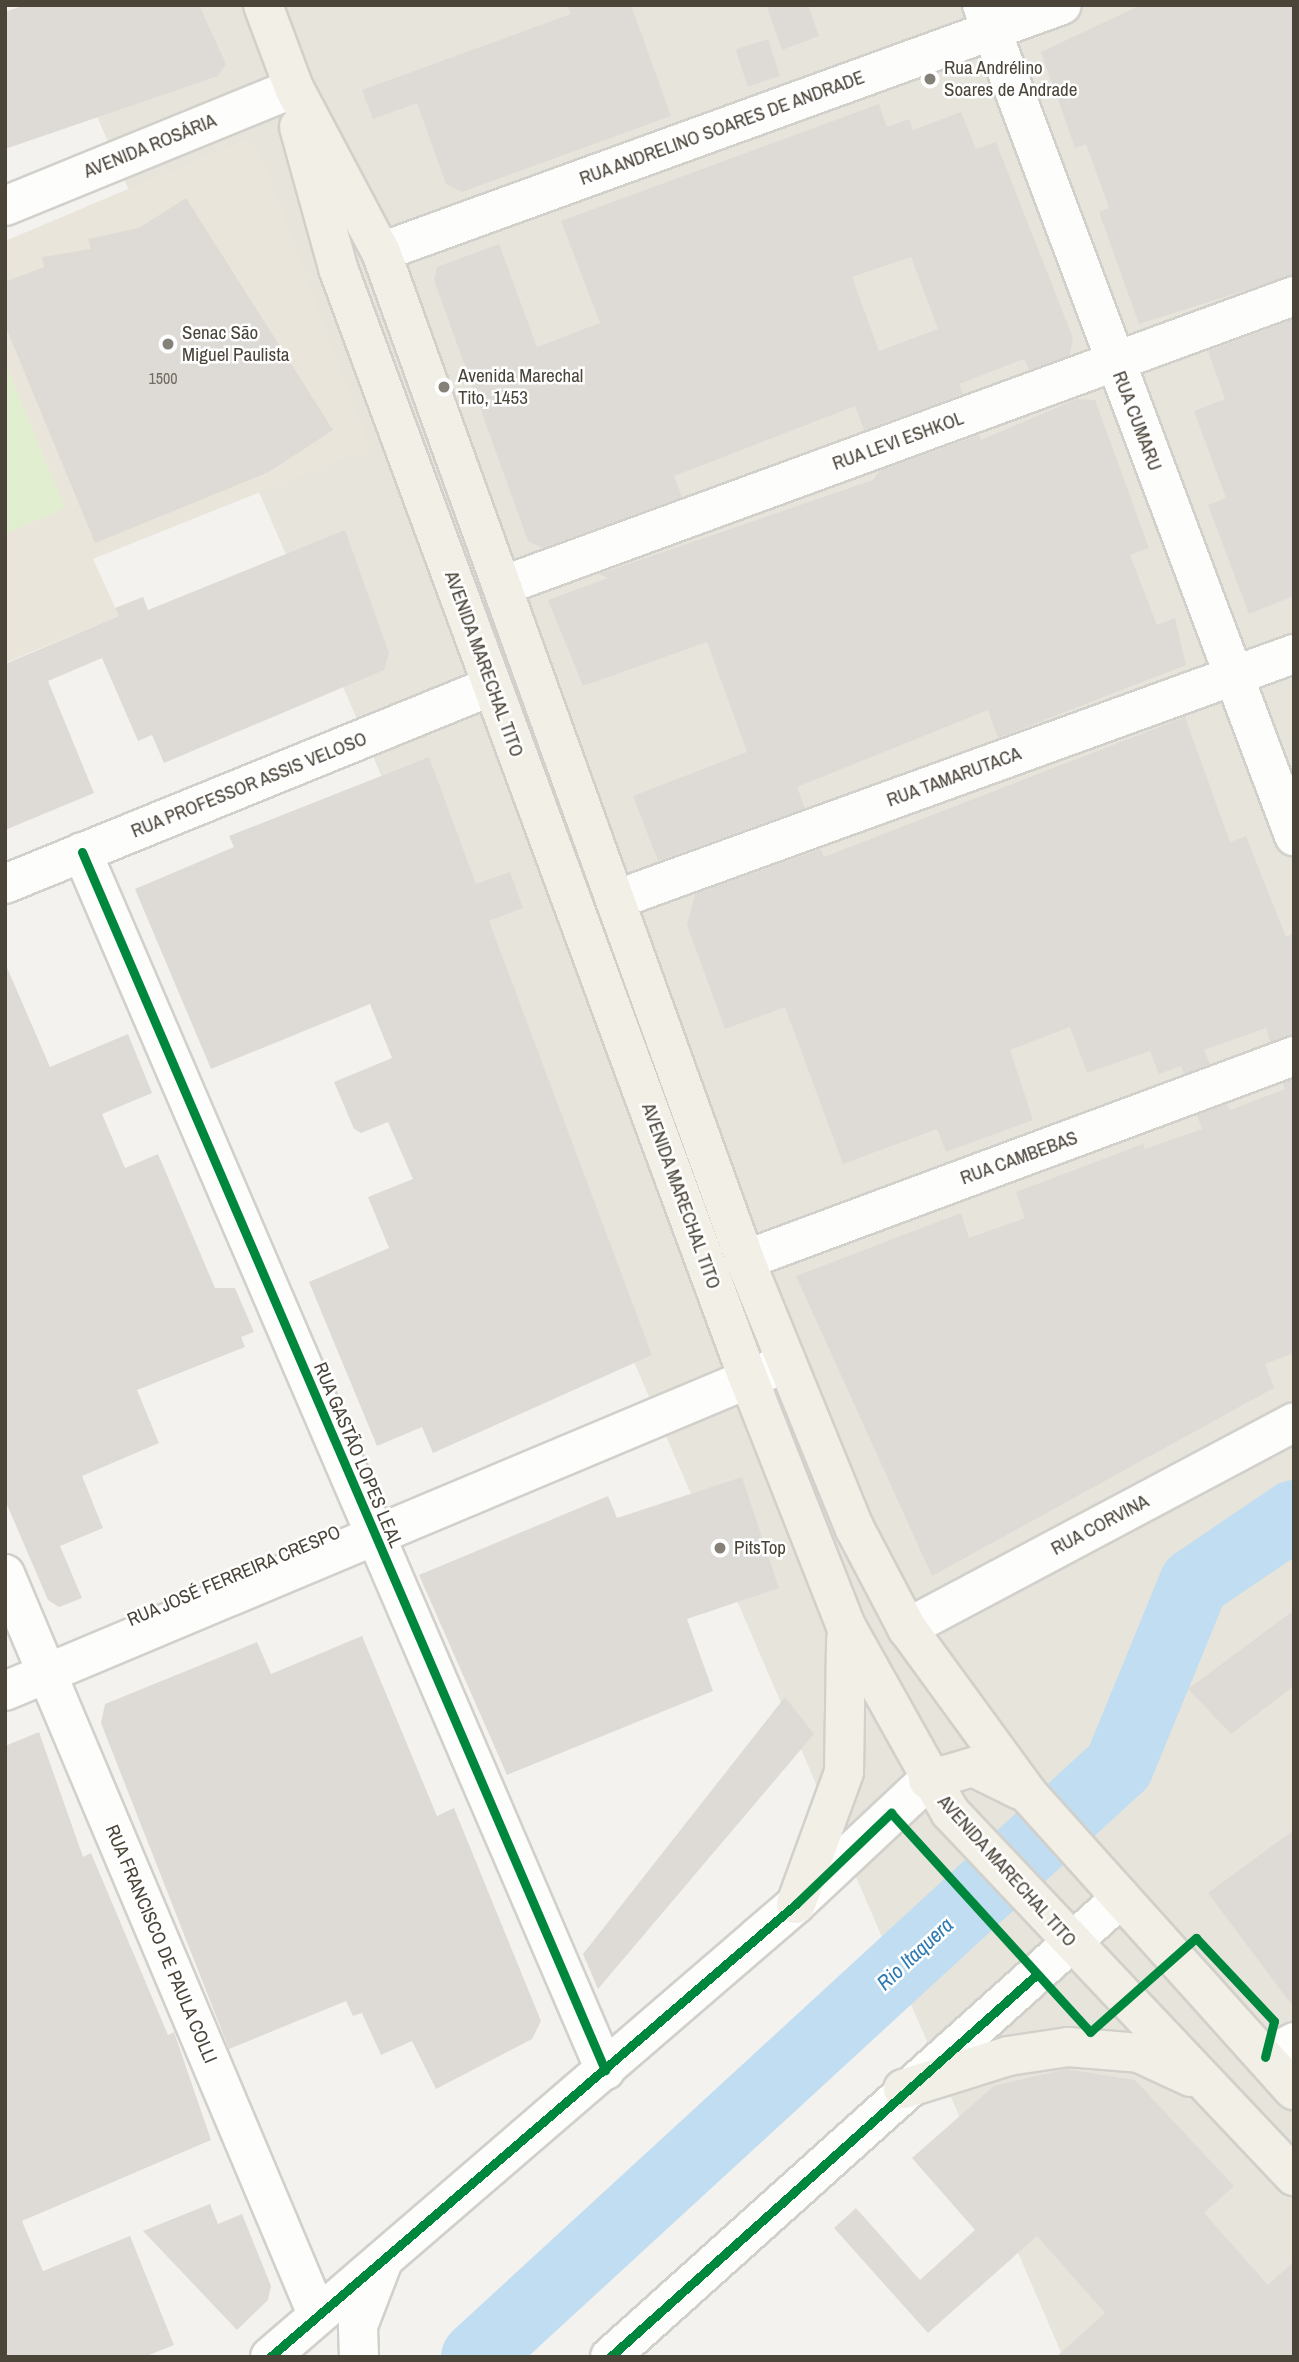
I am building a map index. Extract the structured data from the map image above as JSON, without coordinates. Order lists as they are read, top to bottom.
{
  "streets": {
    "main road": ["AVENIDA MARECHAL TITO"],
    "street": [
      "RUA ANDRELINO SOARES DE ANDRADE",
      "AVENIDA ROSÁRIA",
      "RUA CUMARU",
      "RUA LEVI ESHKOL",
      "RUA TAMARUTACA",
      "RUA PROFESSOR ASSIS VELOSO",
      "RUA CAMBEBAS",
      "RUA GASTÃO LOPES LEAL",
      "RUA CORVINA",
      "RUA JOSÉ FERREIRA CRESPO",
      "RUA FRANCISCO DE PAULA COLLI"
    ]
  },
  "crossings": [
    ["RUA ANDRELINO SOARES DE ANDRADE", "RUA CUMARU"],
    ["RUA ANDRELINO SOARES DE ANDRADE", "AVENIDA MARECHAL TITO"],
    ["AVENIDA ROSÁRIA", "AVENIDA MARECHAL TITO"],
    ["RUA CUMARU", "RUA LEVI ESHKOL"],
    ["RUA CUMARU", "RUA TAMARUTACA"],
    ["RUA LEVI ESHKOL", "AVENIDA MARECHAL TITO"],
    ["AVENIDA MARECHAL TITO", "RUA TAMARUTACA"],
    ["AVENIDA MARECHAL TITO", "RUA PROFESSOR ASSIS VELOSO"],
    ["AVENIDA MARECHAL TITO", "RUA CAMBEBAS"],
    ["AVENIDA MARECHAL TITO", "RUA CORVINA"],
    ["AVENIDA MARECHAL TITO", "RUA JOSÉ FERREIRA CRESPO"],
    ["RUA PROFESSOR ASSIS VELOSO", "RUA GASTÃO LOPES LEAL"],
    ["RUA GASTÃO LOPES LEAL", "RUA JOSÉ FERREIRA CRESPO"],
    ["RUA JOSÉ FERREIRA CRESPO", "RUA FRANCISCO DE PAULA COLLI"]
  ],
  "water": ["Rio Itaquera"],
  "places": [
    "Rua Andrélino Soares de Andrade",
    "Senac São Miguel Paulista",
    "Avenida Marechal Tito, 1453",
    "PitsTop"
  ],
  "house_numbers": ["1500"]
}
